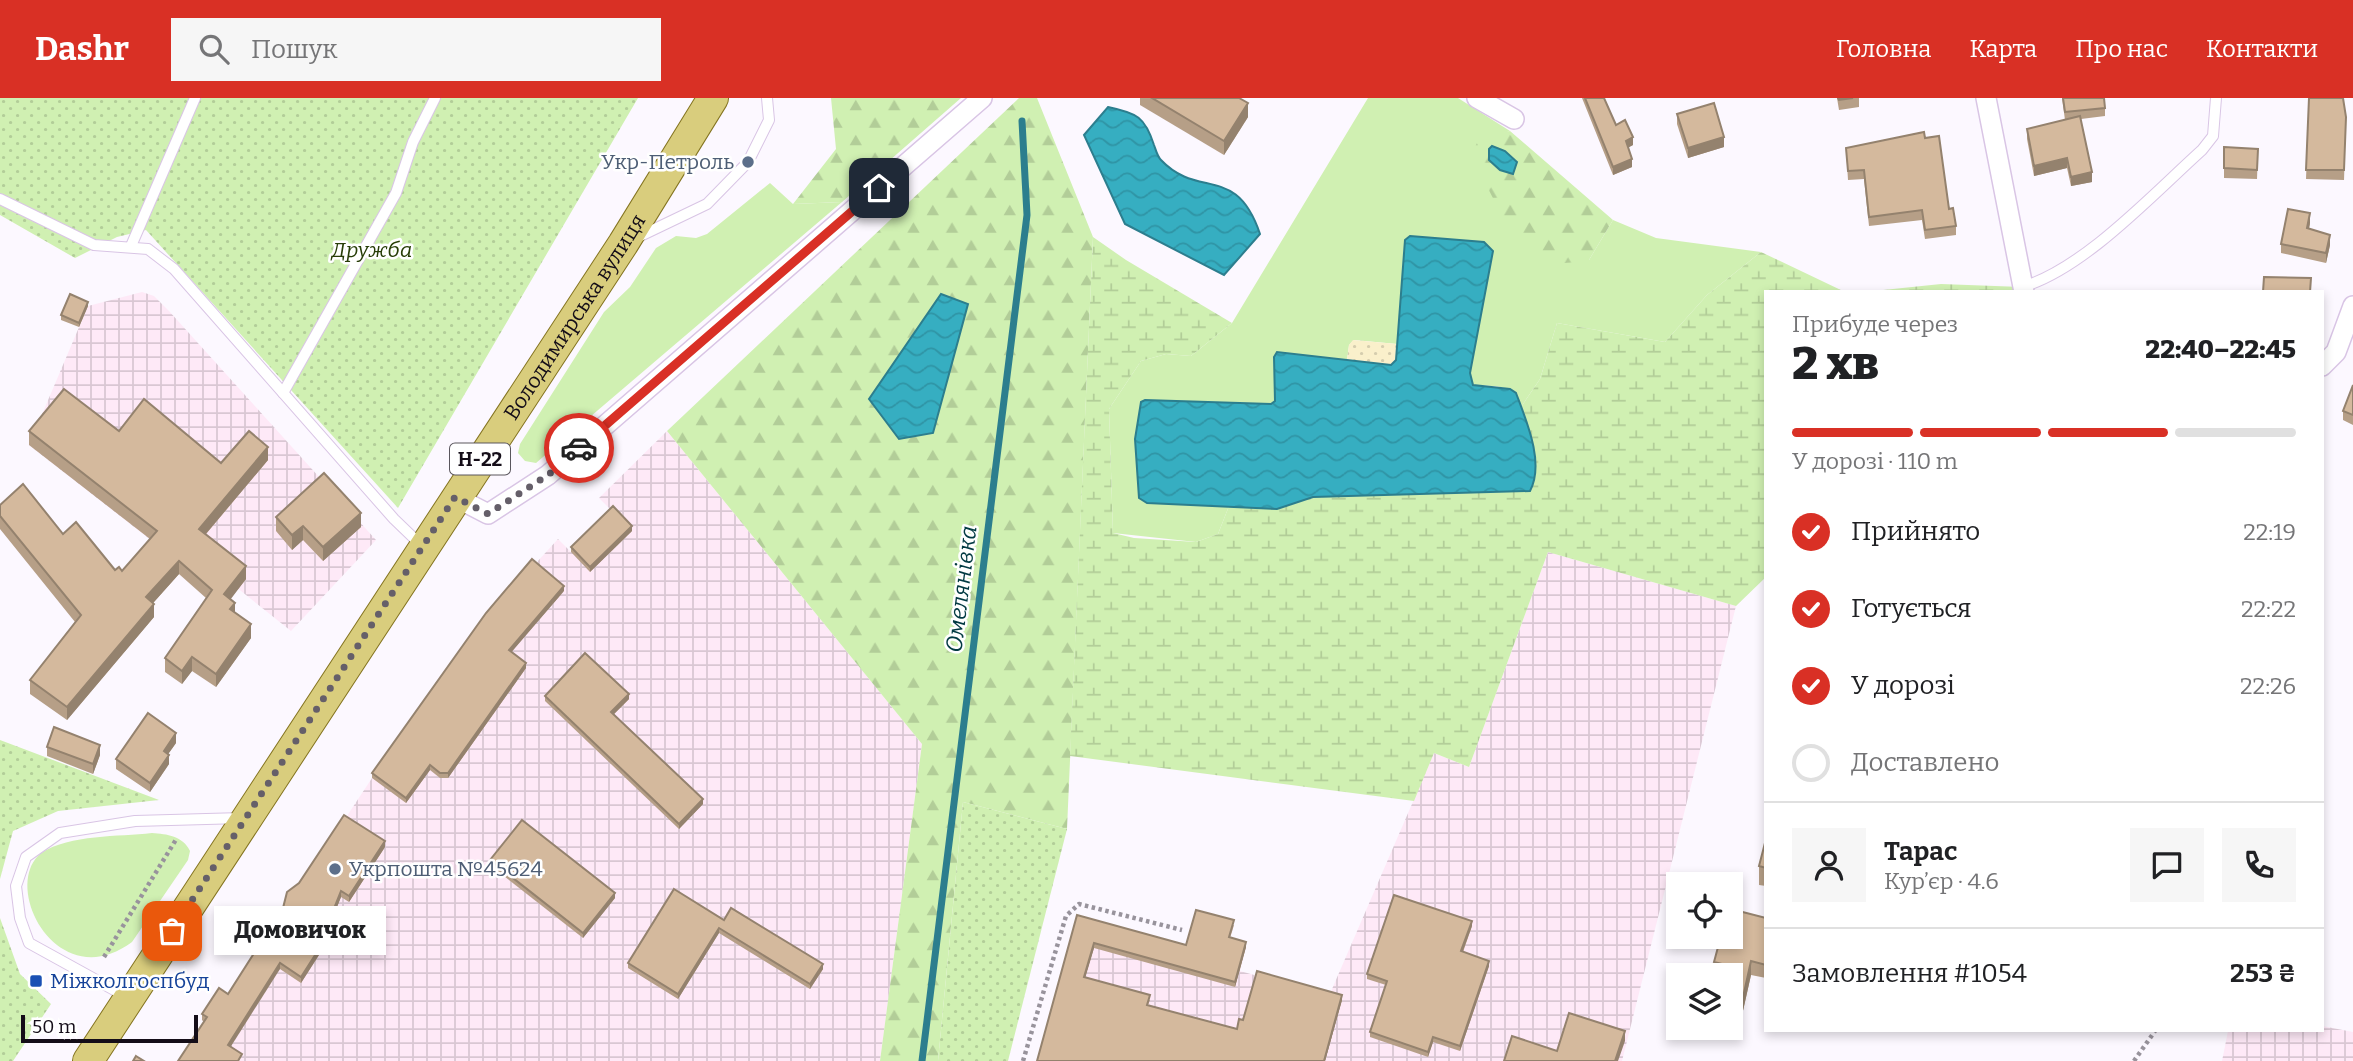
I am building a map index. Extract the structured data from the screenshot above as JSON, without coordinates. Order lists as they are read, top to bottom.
{
  "streets": {
    "main road": ["Володимирська вулиця", "Н-22"]
  },
  "water": ["Омелянівка"],
  "parks": ["Дружба"],
  "places": {
    "other": ["Укр-Петроль", "Укрпошта №45624", "Домовичок"],
    "transit": ["Міжколгоспбуд"]
  },
  "scale_bar": "50 m",
  "page": {
    "header": "Dashr",
    "search": "Пошук",
    "nav": [
      "Головна",
      "Карта",
      "Про нас",
      "Контакти"
    ],
    "heading": ["2 хв", "Прибуде через", "22:40–22:45"],
    "panel": [
      "Тарас",
      "Кур’єр · 4.6",
      "Замовлення #1054",
      "253 ₴"
    ],
    "bar": "У дорозі · 110 m",
    "list": [
      ["Прийнято", "22:19"],
      ["Готується", "22:22"],
      ["У дорозі", "22:26"],
      "Доставлено"
    ],
    "bubble": "Домовичок",
    "scale": "50 m"
  }
}
